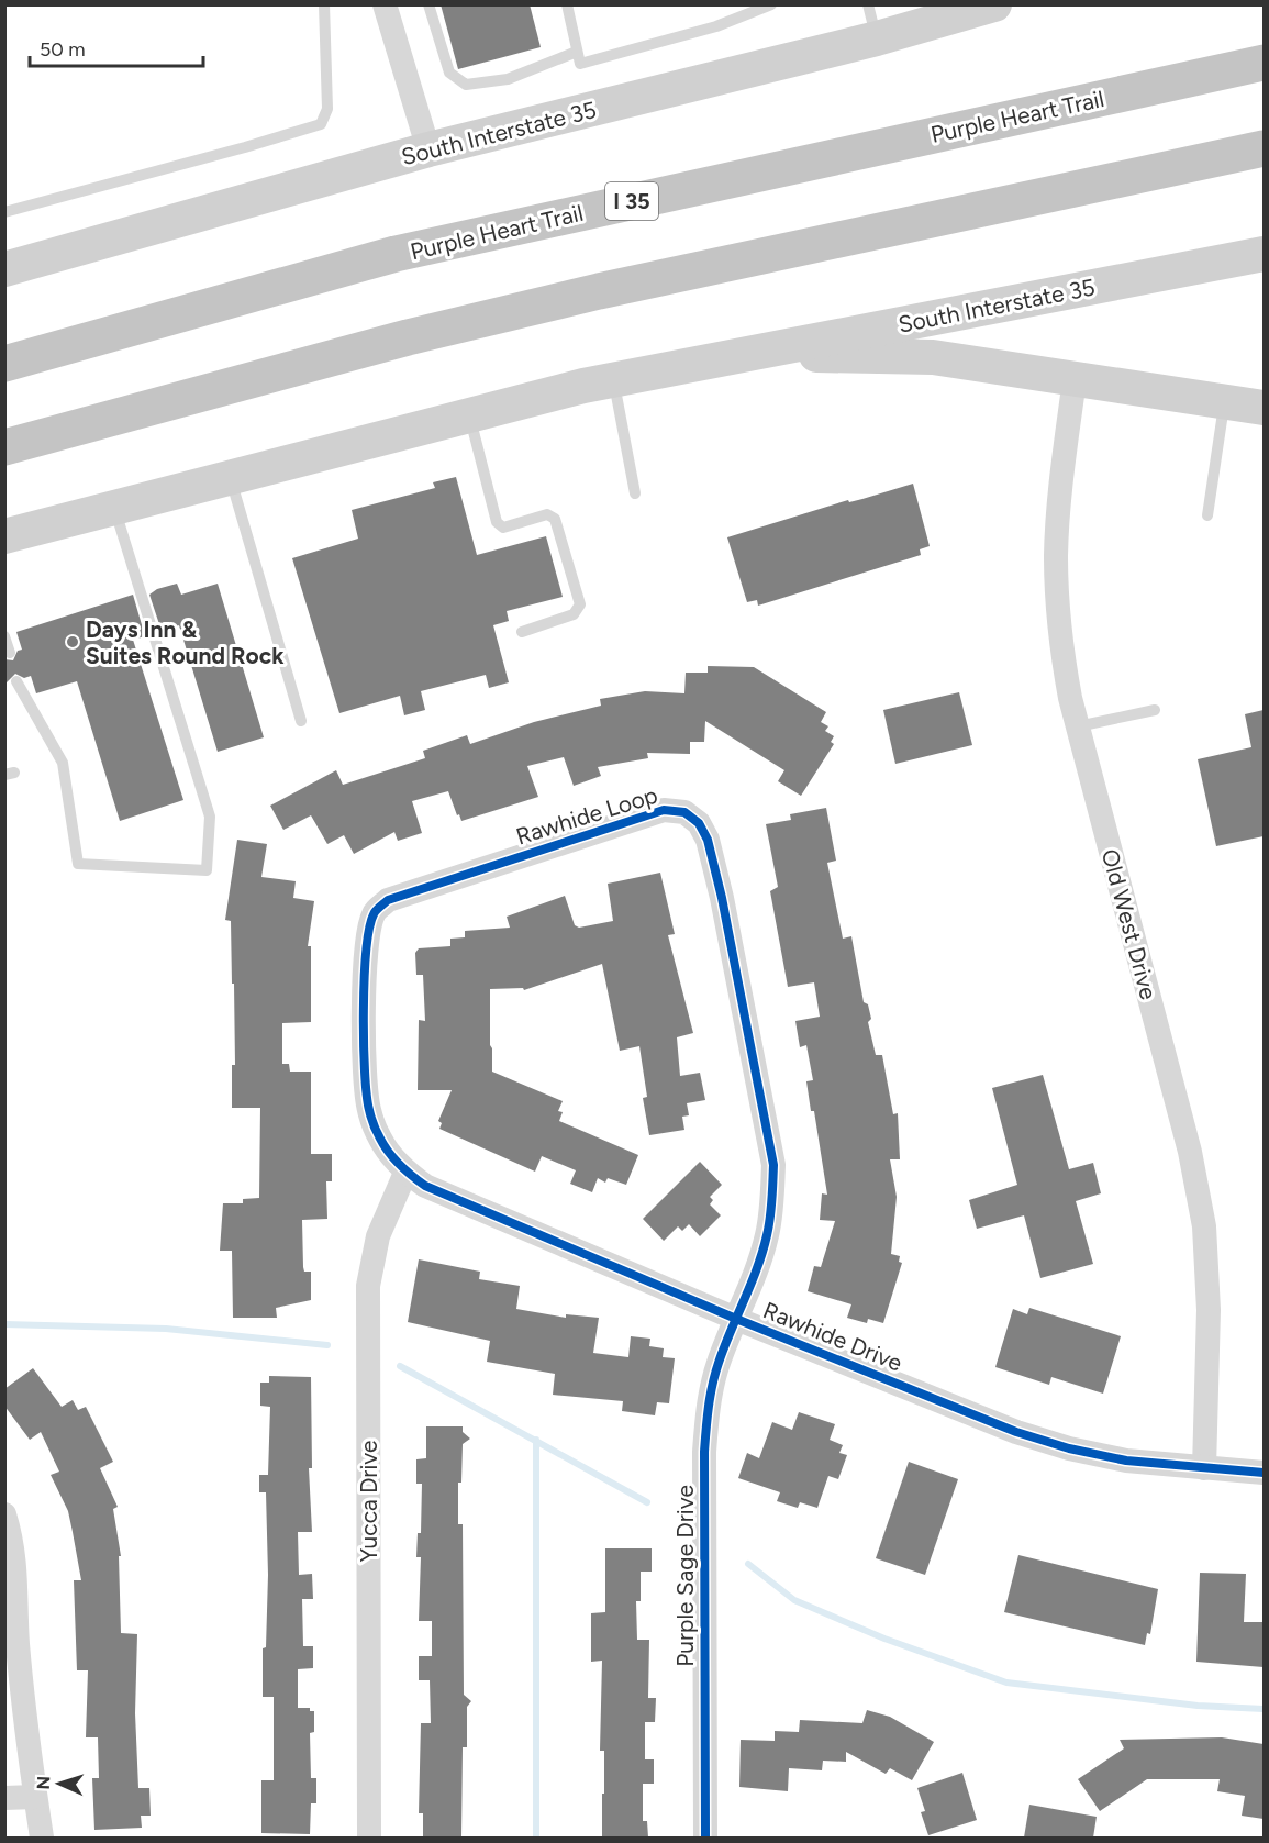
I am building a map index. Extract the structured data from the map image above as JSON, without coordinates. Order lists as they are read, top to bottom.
{
  "streets": {
    "highway": ["Purple Heart Trail", "I 35"],
    "main road": ["South Interstate 35"],
    "street": [
      "Rawhide Loop",
      "Old West Drive",
      "Rawhide Drive",
      "Yucca Drive",
      "Purple Sage Drive"
    ]
  },
  "crossings": [
    ["South Interstate 35", "Old West Drive"],
    ["Rawhide Loop", "Rawhide Drive"],
    ["Rawhide Loop", "Yucca Drive"],
    ["Rawhide Loop", "Purple Sage Drive"],
    ["Old West Drive", "Rawhide Drive"],
    ["Rawhide Drive", "Yucca Drive"],
    ["Rawhide Drive", "Purple Sage Drive"]
  ],
  "places": ["Days Inn & Suites Round Rock"],
  "scale_bar": "50 m",
  "north": "left"
}
